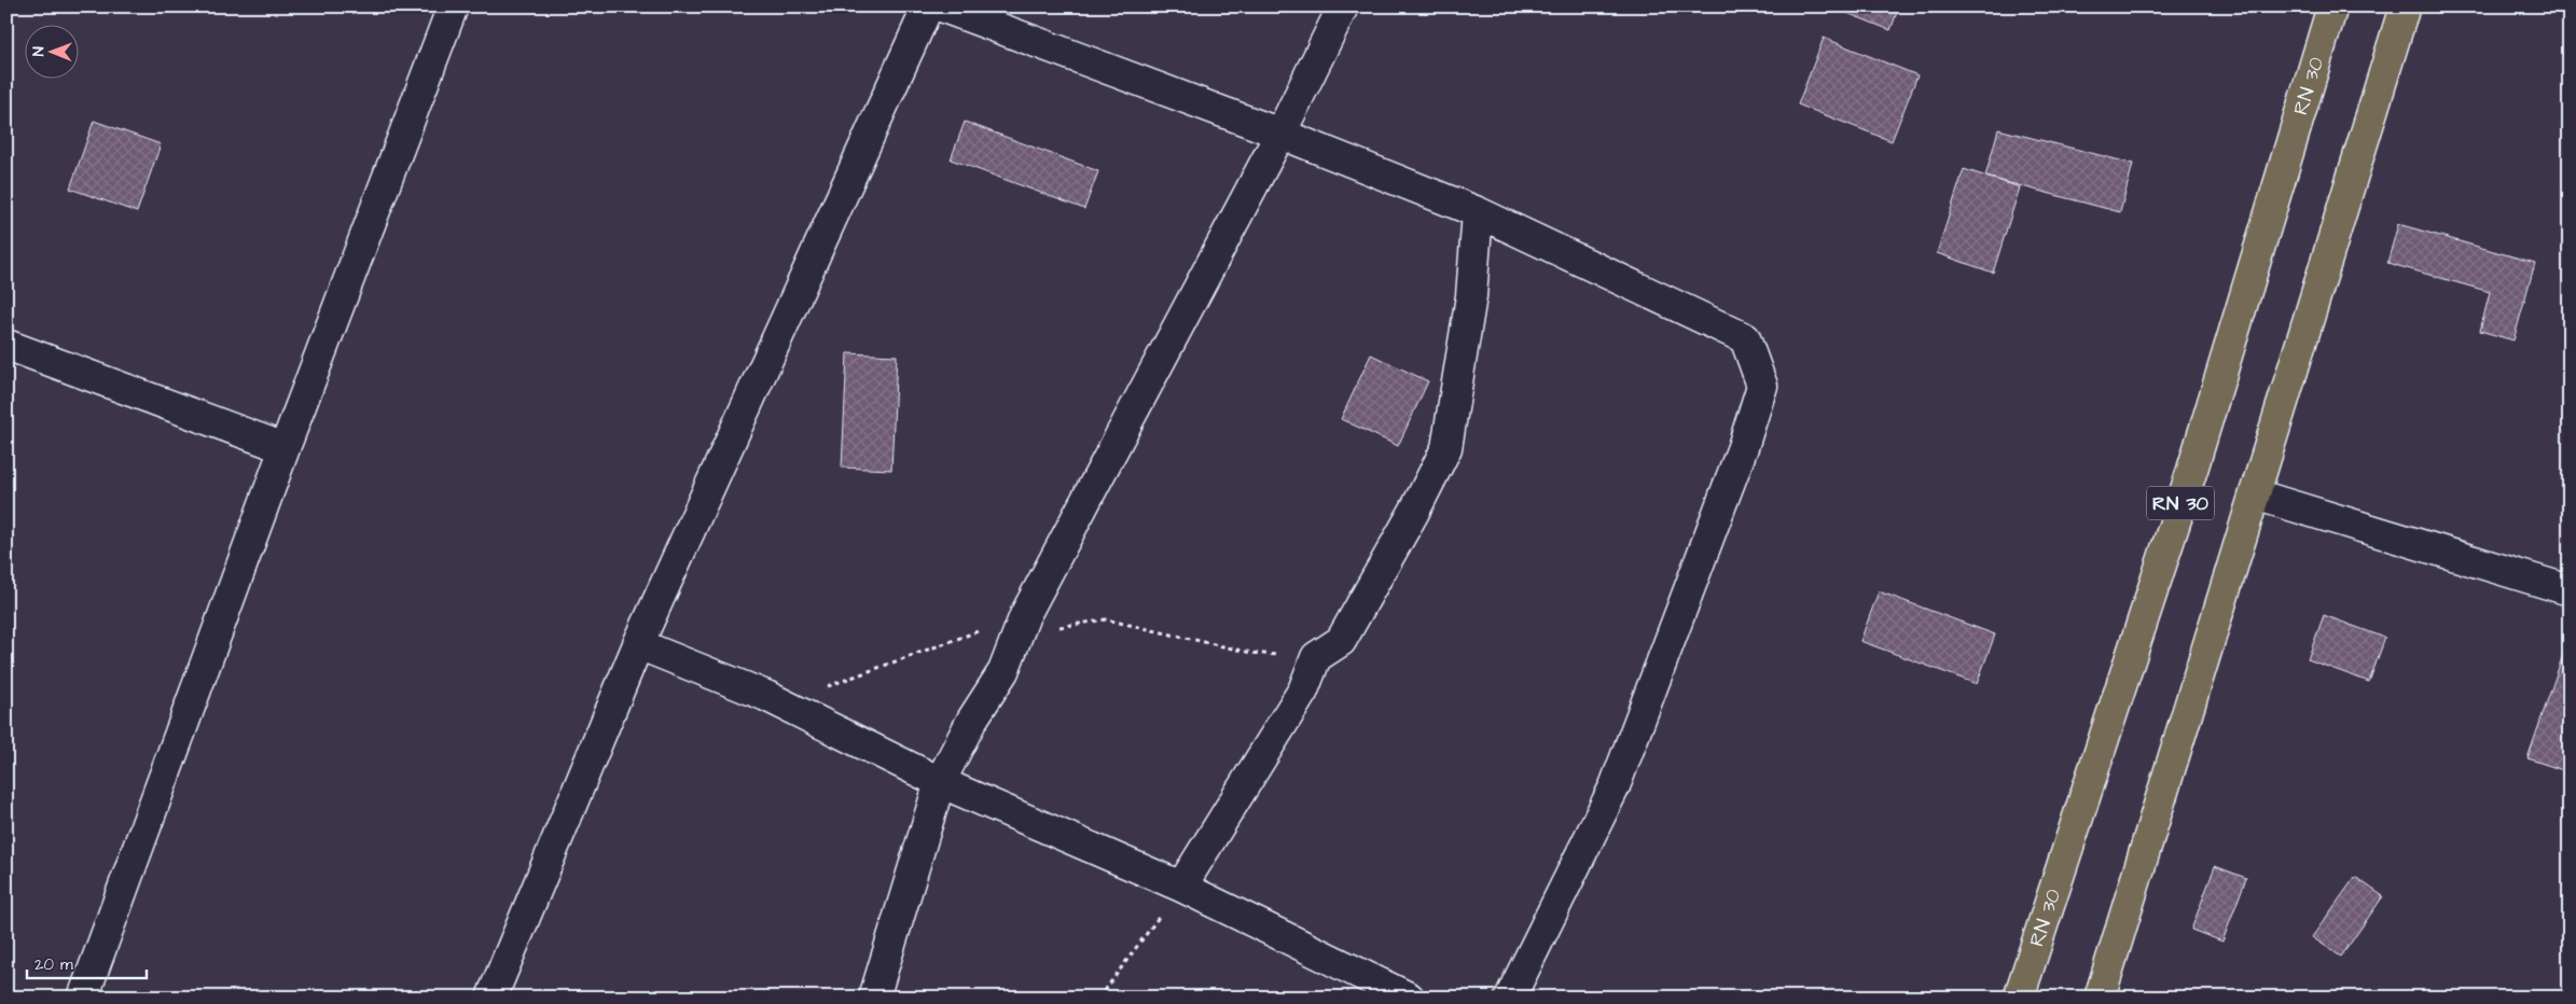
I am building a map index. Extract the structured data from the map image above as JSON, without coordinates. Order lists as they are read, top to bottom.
{
  "streets": {
    "main road": ["RN 30"]
  },
  "scale_bar": "20 m",
  "north": "left"
}
